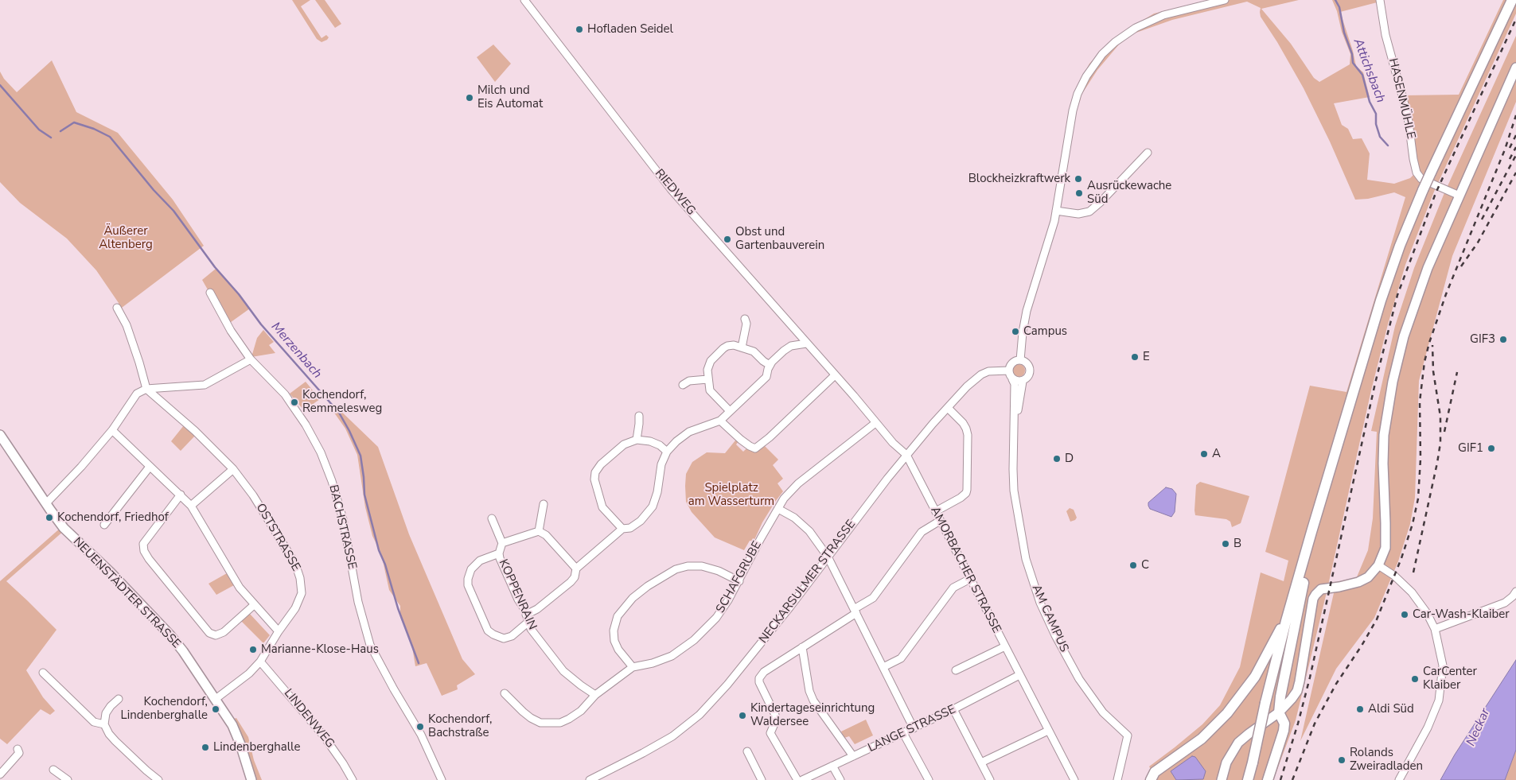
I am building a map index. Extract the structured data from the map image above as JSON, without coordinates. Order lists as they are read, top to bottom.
{
  "streets": {
    "main road": ["NEUENSTÄDTER STRASSE"],
    "street": [
      "HASENMÜHLE",
      "RIEDWEG",
      "BACHSTRASSE",
      "OSTSTRASSE",
      "AMORBACHER STRASSE",
      "SCHAFGRUBE",
      "NECKARSULMER STRASSE",
      "KOPPENRAIN",
      "AM CAMPUS",
      "LINDENWEG",
      "LANGE STRASSE"
    ]
  },
  "crossings": [
    ["RIEDWEG", "AMORBACHER STRASSE"],
    ["OSTSTRASSE", "NEUENSTÄDTER STRASSE"],
    ["OSTSTRASSE", "LINDENWEG"],
    ["AMORBACHER STRASSE", "SCHAFGRUBE"],
    ["AMORBACHER STRASSE", "NECKARSULMER STRASSE"],
    ["AMORBACHER STRASSE", "LANGE STRASSE"],
    ["SCHAFGRUBE", "KOPPENRAIN"],
    ["NECKARSULMER STRASSE", "AM CAMPUS"]
  ],
  "water": ["Attichsbach", "Merzenbach", "Neckar"],
  "parks": ["Äußerer Altenberg", "Spielplatz am Wasserturm"],
  "places": [
    "Hofladen Seidel",
    "Milch und Eis Automat",
    "Blockheizkraftwerk",
    "Ausrückewache Süd",
    "Obst und Gartenbauverein",
    "Campus",
    "GIF3",
    "E",
    "Kochendorf, Remmelesweg",
    "GIF1",
    "A",
    "D",
    "Kochendorf, Friedhof",
    "B",
    "C",
    "Car-Wash-Klaiber",
    "Marianne-Klose-Haus",
    "CarCenter Klaiber",
    "Kochendorf, Lindenberghalle",
    "Aldi Süd",
    "Kindertageseinrichtung Waldersee",
    "Kochendorf, Bachstraße",
    "Lindenberghalle",
    "Rolands Zweiradladen"
  ]
}
